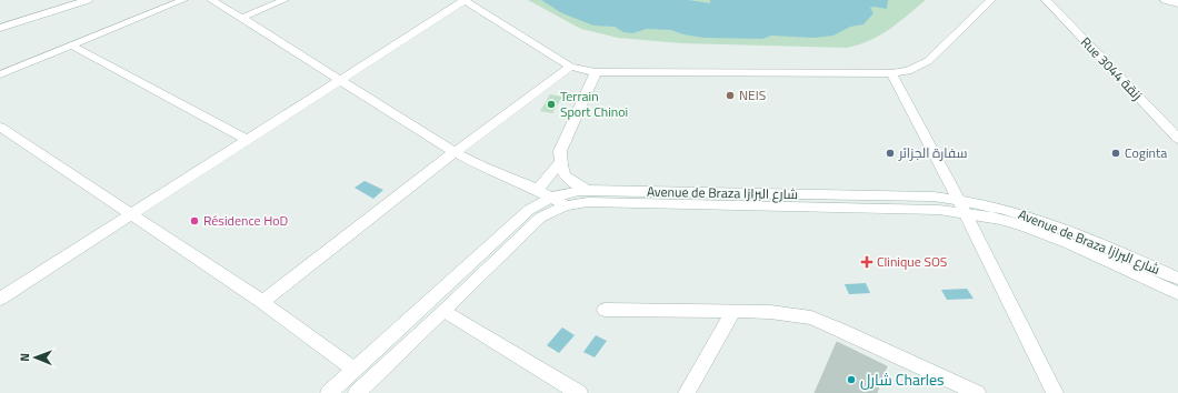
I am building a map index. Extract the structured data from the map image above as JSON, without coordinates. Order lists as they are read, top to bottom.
{
  "streets": {
    "street": ["Rue 3044 زنقة", "Avenue de Braza شارع البرازا"]
  },
  "places": {
    "other": [
      "NEIS",
      "Terrain Sport Chinoi",
      "سفارة الجزائر",
      "Coginta",
      "Résidence HoD",
      "شارل Charles"
    ],
    "health": ["Clinique SOS"]
  },
  "north": "left"
}
